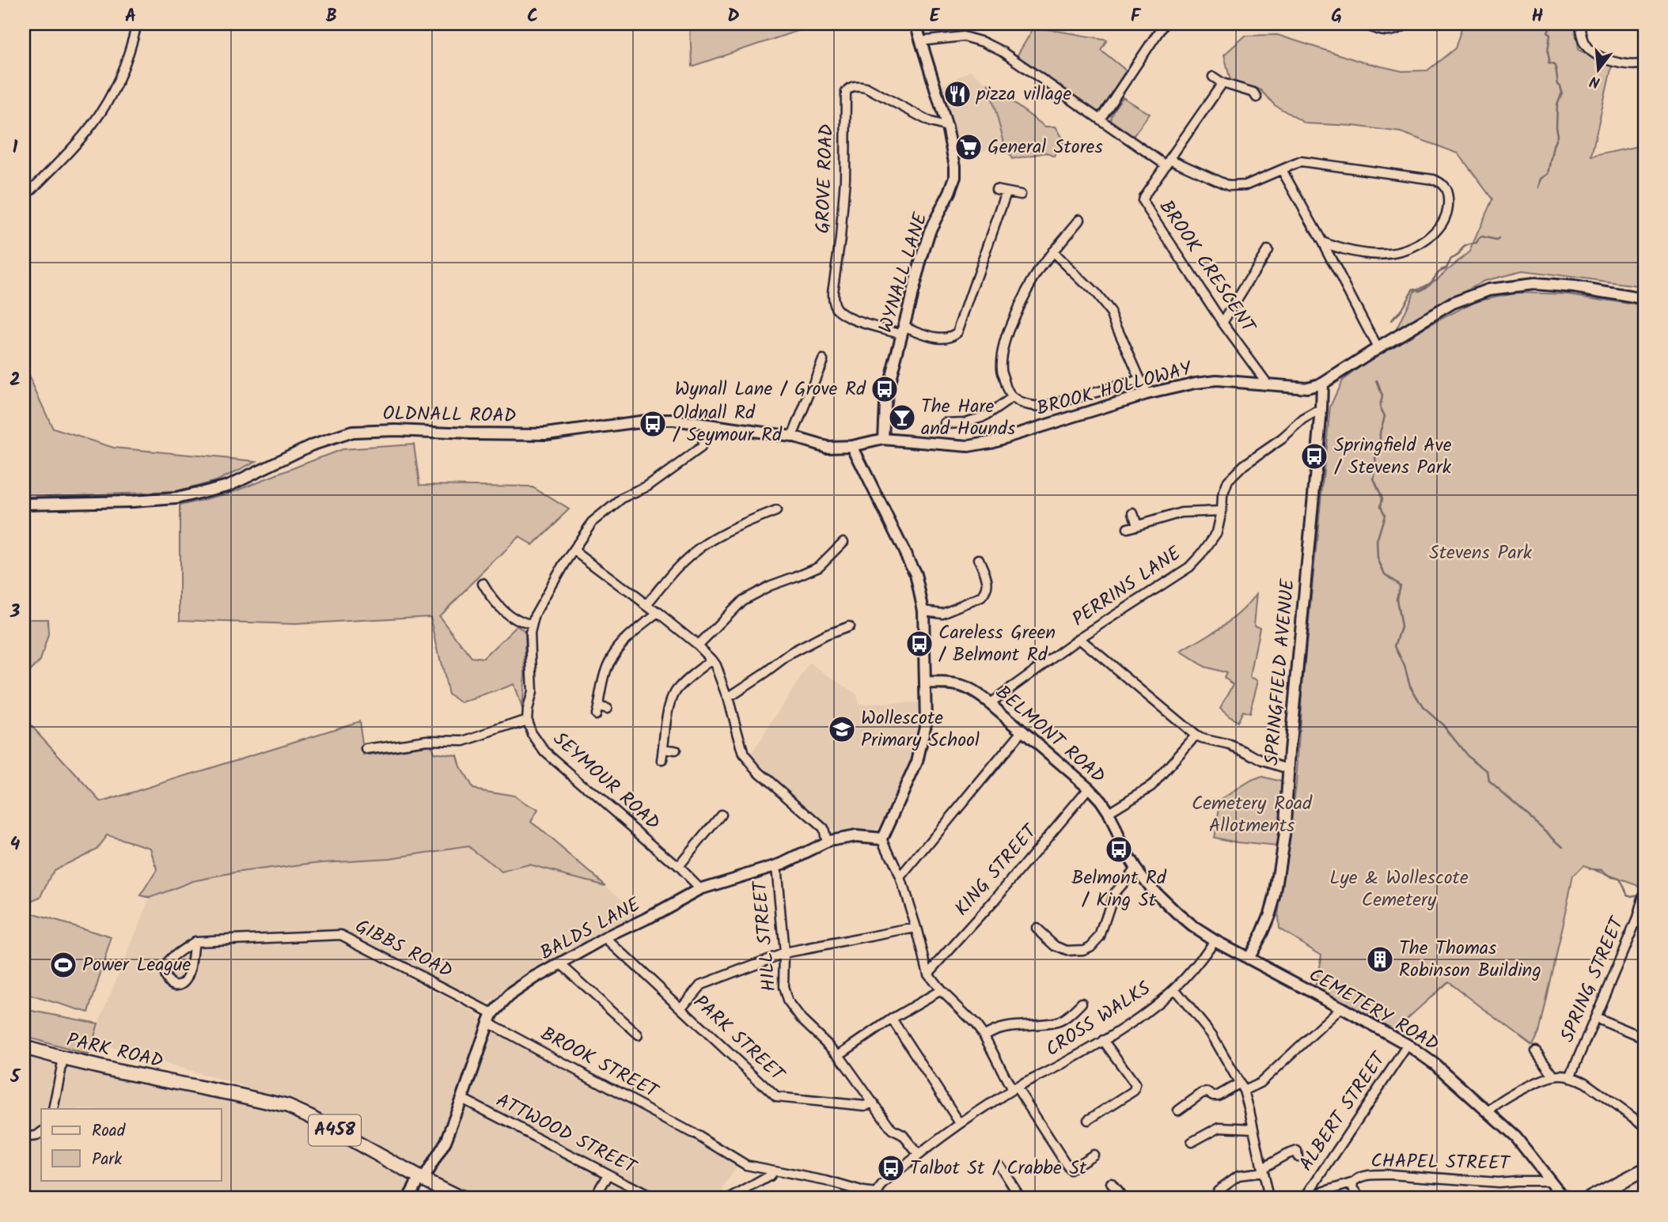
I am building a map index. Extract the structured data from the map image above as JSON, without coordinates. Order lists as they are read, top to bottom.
{
  "streets": {
    "highway": ["PARK ROAD", "A458"],
    "street": [
      "GROVE ROAD",
      "BROOK CRESCENT",
      "WYNALL LANE",
      "BROOK HOLLOWAY",
      "OLDNALL ROAD",
      "PERRINS LANE",
      "SPRINGFIELD AVENUE",
      "BELMONT ROAD",
      "SEYMOUR ROAD",
      "KING STREET",
      "BALDS LANE",
      "HILL STREET",
      "GIBBS ROAD",
      "SPRING STREET",
      "CEMETERY ROAD",
      "CROSS WALKS",
      "PARK STREET",
      "BROOK STREET",
      "ALBERT STREET",
      "ATTWOOD STREET",
      "CHAPEL STREET"
    ]
  },
  "crossings": [
    ["GROVE ROAD", "WYNALL LANE"],
    ["BROOK CRESCENT", "BROOK HOLLOWAY"],
    ["WYNALL LANE", "BROOK HOLLOWAY"],
    ["WYNALL LANE", "OLDNALL ROAD"],
    ["BROOK HOLLOWAY", "OLDNALL ROAD"],
    ["BROOK HOLLOWAY", "SPRINGFIELD AVENUE"],
    ["PERRINS LANE", "SPRINGFIELD AVENUE"],
    ["PERRINS LANE", "BELMONT ROAD"],
    ["SPRINGFIELD AVENUE", "BELMONT ROAD"],
    ["SPRINGFIELD AVENUE", "CEMETERY ROAD"],
    ["BELMONT ROAD", "KING STREET"],
    ["BELMONT ROAD", "CEMETERY ROAD"],
    ["BELMONT ROAD", "CROSS WALKS"],
    ["SEYMOUR ROAD", "BALDS LANE"],
    ["BALDS LANE", "HILL STREET"],
    ["BALDS LANE", "GIBBS ROAD"],
    ["BALDS LANE", "PARK STREET"],
    ["BALDS LANE", "PARK ROAD"],
    ["BALDS LANE", "BROOK STREET"],
    ["BALDS LANE", "A458"],
    ["BALDS LANE", "ATTWOOD STREET"],
    ["HILL STREET", "CROSS WALKS"],
    ["HILL STREET", "PARK STREET"],
    ["GIBBS ROAD", "BROOK STREET"],
    ["CEMETERY ROAD", "ALBERT STREET"],
    ["CEMETERY ROAD", "CHAPEL STREET"],
    ["CROSS WALKS", "BROOK STREET"],
    ["PARK ROAD", "A458"],
    ["ALBERT STREET", "CHAPEL STREET"]
  ],
  "parks": ["Stevens Park", "Cemetery Road Allotments", "Lye & Wollescote Cemetery"],
  "places": {
    "restaurant": ["pizza village"],
    "supermarket": ["General Stores"],
    "bus stop": [
      "Wynall Lane / Grove Rd",
      "Oldnall Rd / Seymour Rd",
      "Springfield Ave / Stevens Park",
      "Careless Green / Belmont Rd",
      "Belmont Rd / King St",
      "Talbot St / Crabbe St"
    ],
    "bar": ["The Hare and Hounds"],
    "school or university": ["Wollescote Primary School"],
    "building": ["The Thomas Robinson Building"],
    "sports": ["Power League"]
  },
  "legend": ["Road", "Park"],
  "north": "bottom",
  "grid": {
    "columns": [
      "A",
      "B",
      "C",
      "D",
      "E",
      "F",
      "G",
      "H"
    ],
    "rows": [
      "1",
      "2",
      "3",
      "4",
      "5"
    ]
  }
}
